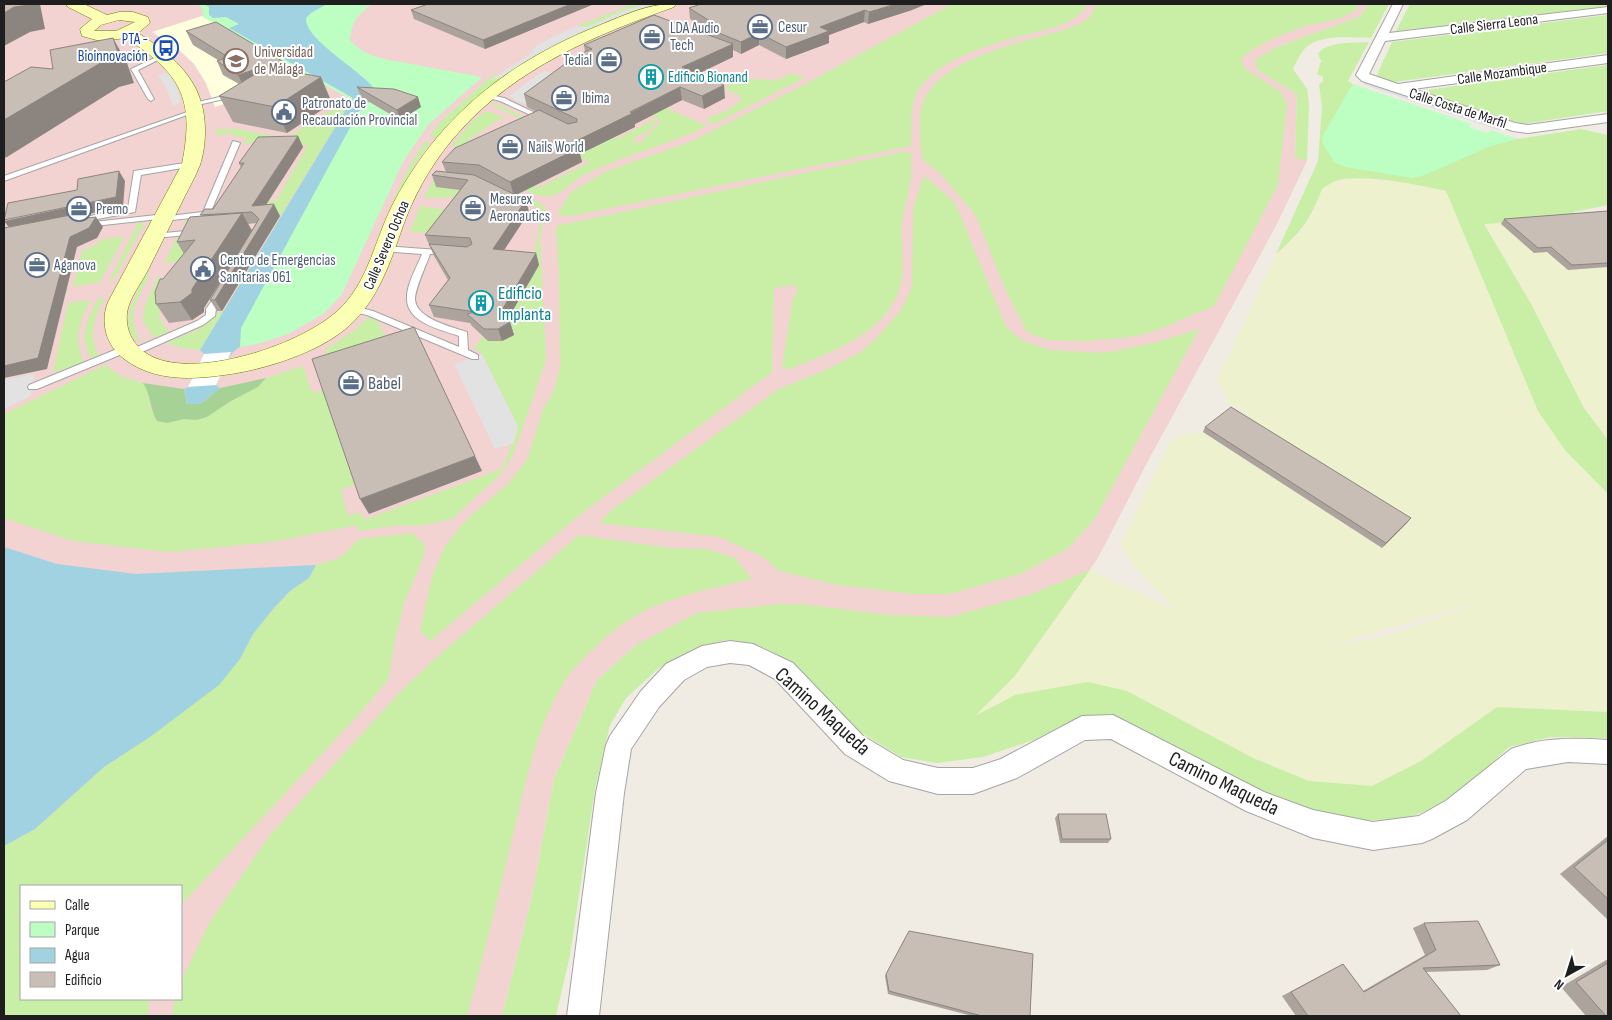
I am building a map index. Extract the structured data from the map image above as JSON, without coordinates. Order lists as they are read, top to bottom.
{
  "streets": {
    "street": [
      "Calle Sierra Leona",
      "Calle Mozambique",
      "Calle Costa de Marfil",
      "Calle Severo Ochoa",
      "Camino Maqueda"
    ]
  },
  "crossings": [
    ["Calle Sierra Leona", "Calle Costa de Marfil"],
    ["Calle Mozambique", "Calle Costa de Marfil"]
  ],
  "places": {
    "office": [
      "Cesur",
      "LDA Audio Tech",
      "Tedial",
      "Ibima",
      "Nails World",
      "Mesurex Aeronautics",
      "Premo",
      "Aganova",
      "Babel"
    ],
    "bus stop": ["PTA - Bioinnovación"],
    "school or university": ["Universidad de Málaga"],
    "building": ["Edificio Bionand", "Edificio Implanta"],
    "public building": ["Patronato de Recaudación Provincial", "Centro de Emergencias Sanitarias 061"]
  },
  "legend": [
    "Calle",
    "Parque",
    "Agua",
    "Edificio"
  ],
  "north": "bottom left"
}
